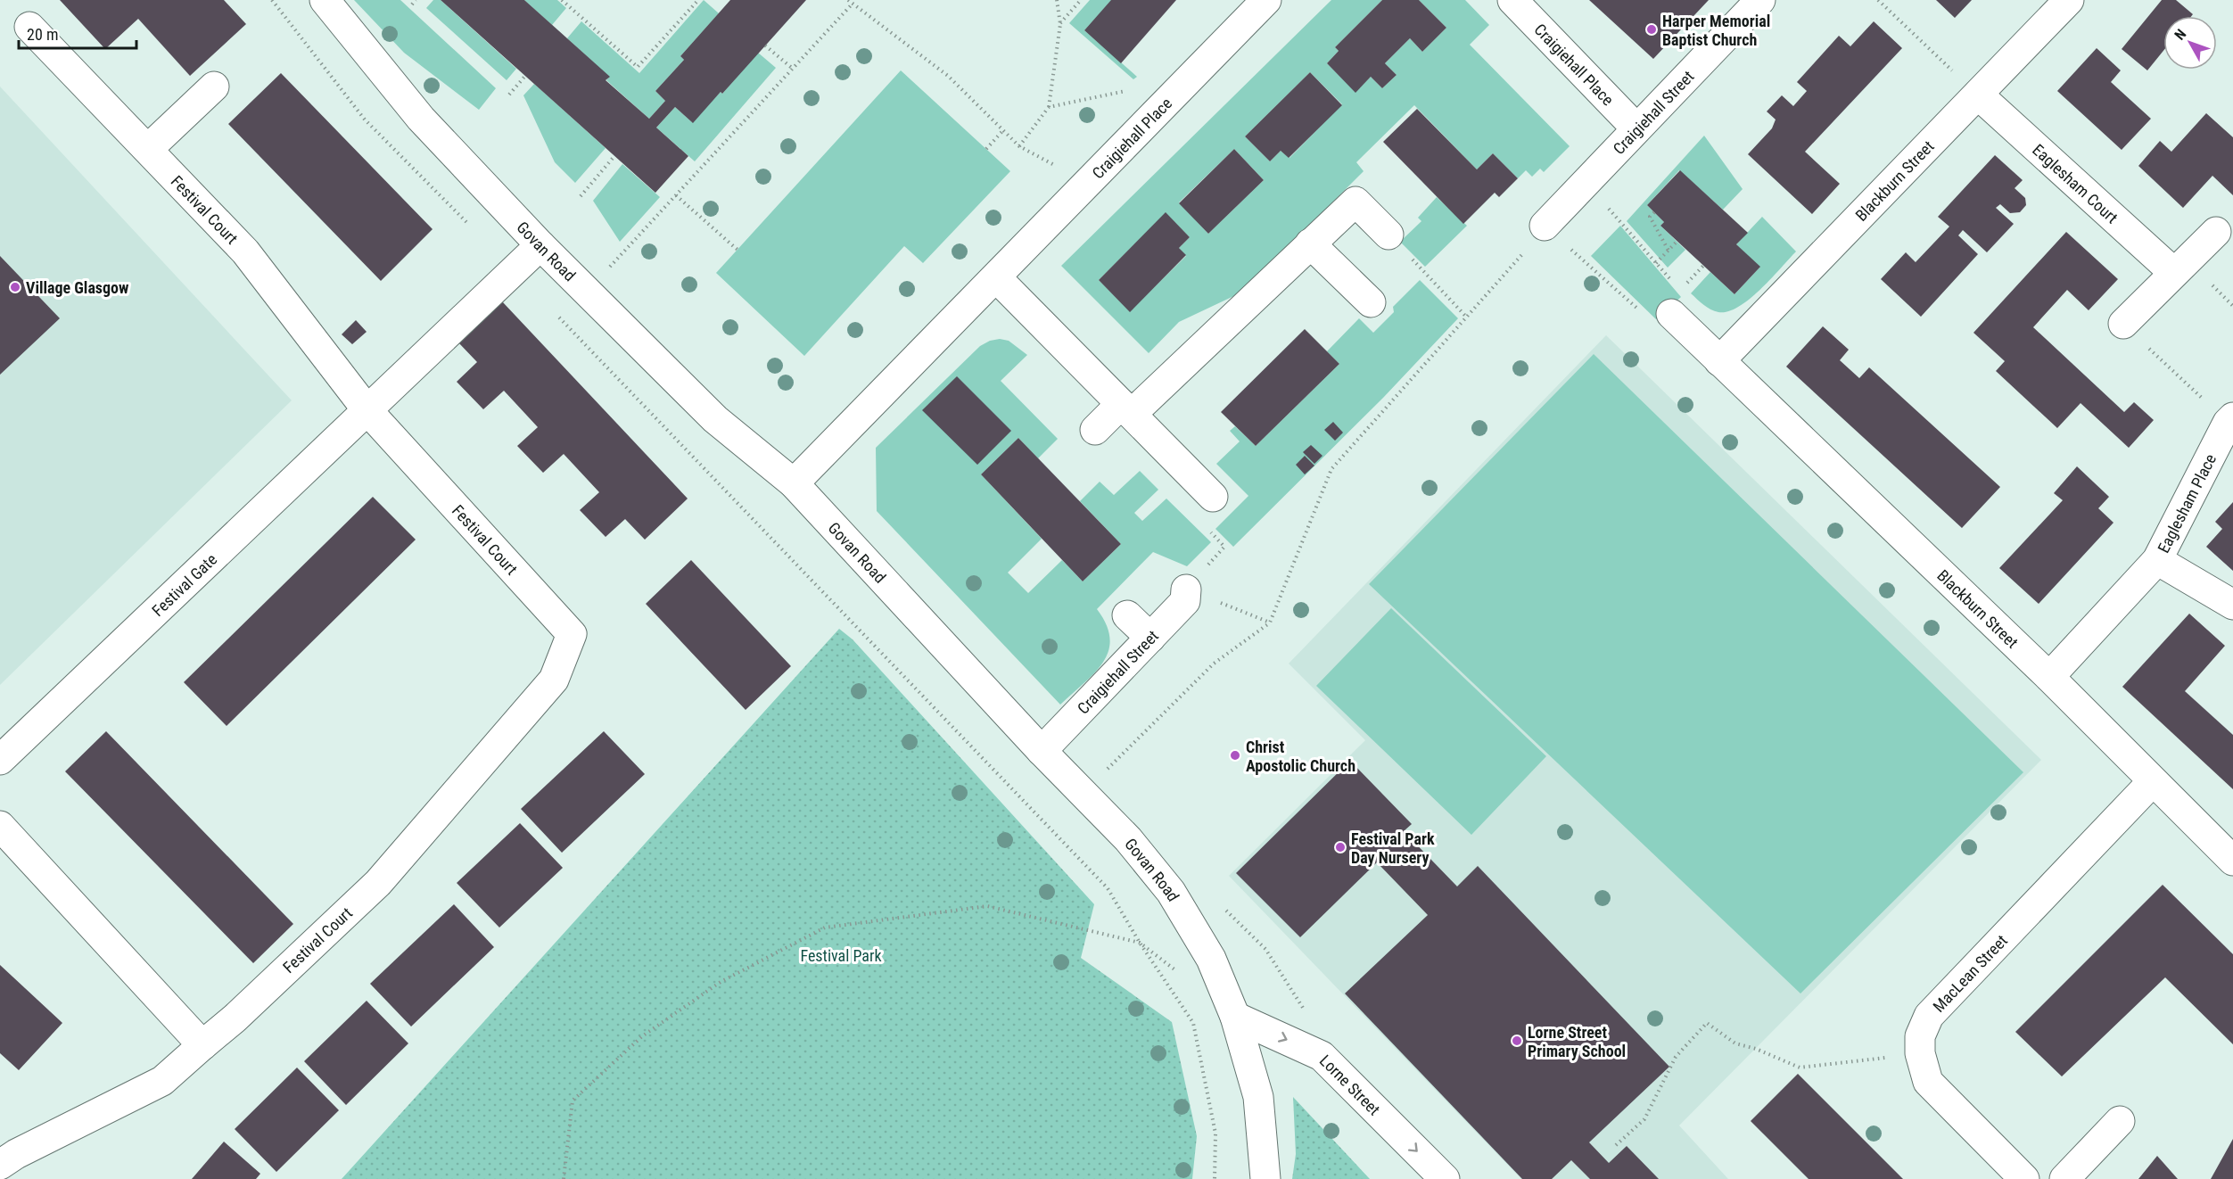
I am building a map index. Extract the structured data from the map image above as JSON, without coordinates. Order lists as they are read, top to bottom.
{
  "streets": {
    "street": [
      "Craigiehall Place",
      "Craigiehall Street",
      "Blackburn Street",
      "Eaglesham Court",
      "Festival Court",
      "Govan Road",
      "Eaglesham Place",
      "Festival Gate",
      "MacLean Street",
      "Lorne Street"
    ]
  },
  "crossings": [
    ["Craigiehall Place", "Craigiehall Street"],
    ["Craigiehall Place", "Govan Road"],
    ["Craigiehall Street", "Govan Road"],
    ["Blackburn Street", "Eaglesham Court"],
    ["Blackburn Street", "Eaglesham Place"],
    ["Blackburn Street", "MacLean Street"],
    ["Festival Court", "Festival Gate"],
    ["Govan Road", "Festival Gate"],
    ["Govan Road", "Lorne Street"]
  ],
  "one_way": ["Lorne Street"],
  "parks": ["Festival Park"],
  "places": [
    "Harper Memorial Baptist Church",
    "Village Glasgow",
    "Christ Apostolic Church",
    "Festival Park Day Nursery",
    "Lorne Street Primary School"
  ],
  "scale_bar": "20 m",
  "north": "top left"
}
